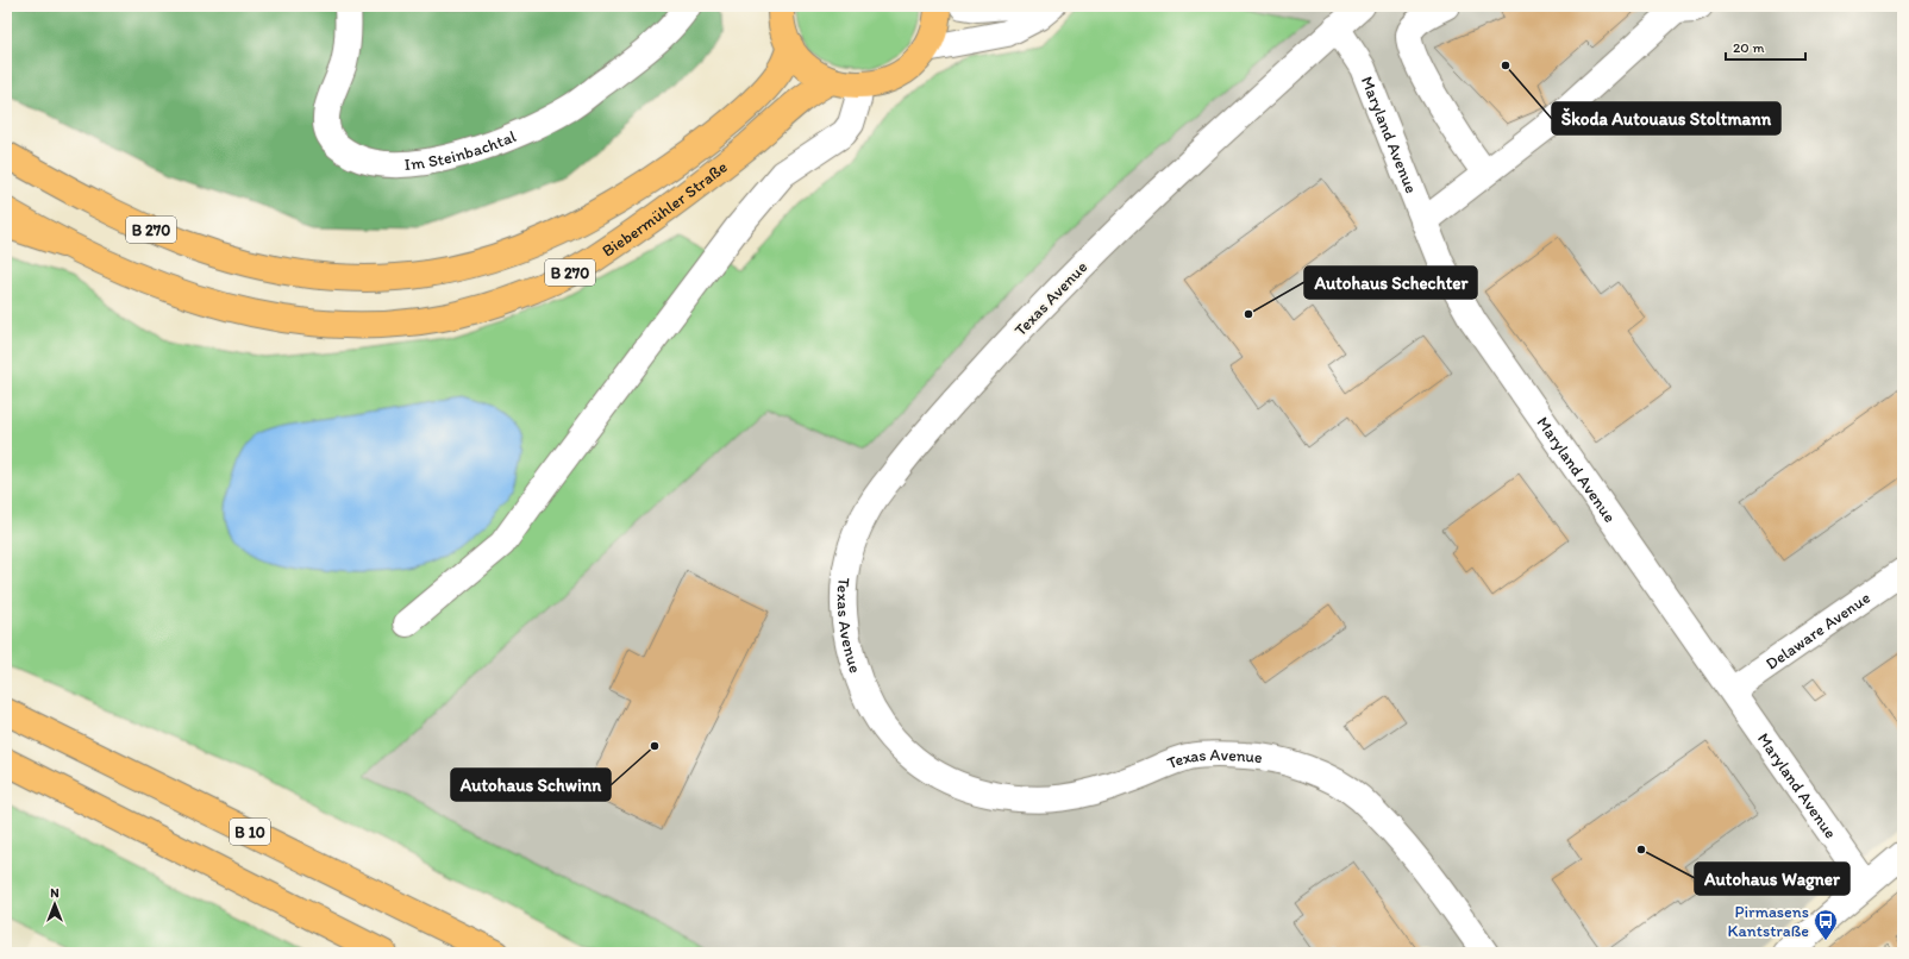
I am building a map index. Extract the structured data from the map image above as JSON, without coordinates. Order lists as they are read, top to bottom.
{
  "streets": {
    "main road": ["Biebermühler Straße", "B 270", "B 10"],
    "street": [
      "Maryland Avenue",
      "Im Steinbachtal",
      "Texas Avenue",
      "Delaware Avenue"
    ]
  },
  "crossings": [
    ["Maryland Avenue", "Texas Avenue"],
    ["Maryland Avenue", "Delaware Avenue"],
    ["Biebermühler Straße", "B 270"]
  ],
  "places": {
    "other": [
      "Škoda Autouaus Stoltmann",
      "Autohaus Schechter",
      "Autohaus Schwinn",
      "Autohaus Wagner"
    ],
    "bus stop": ["Pirmasens Kantstraße"]
  },
  "scale_bar": "20 m",
  "north": "top"
}
